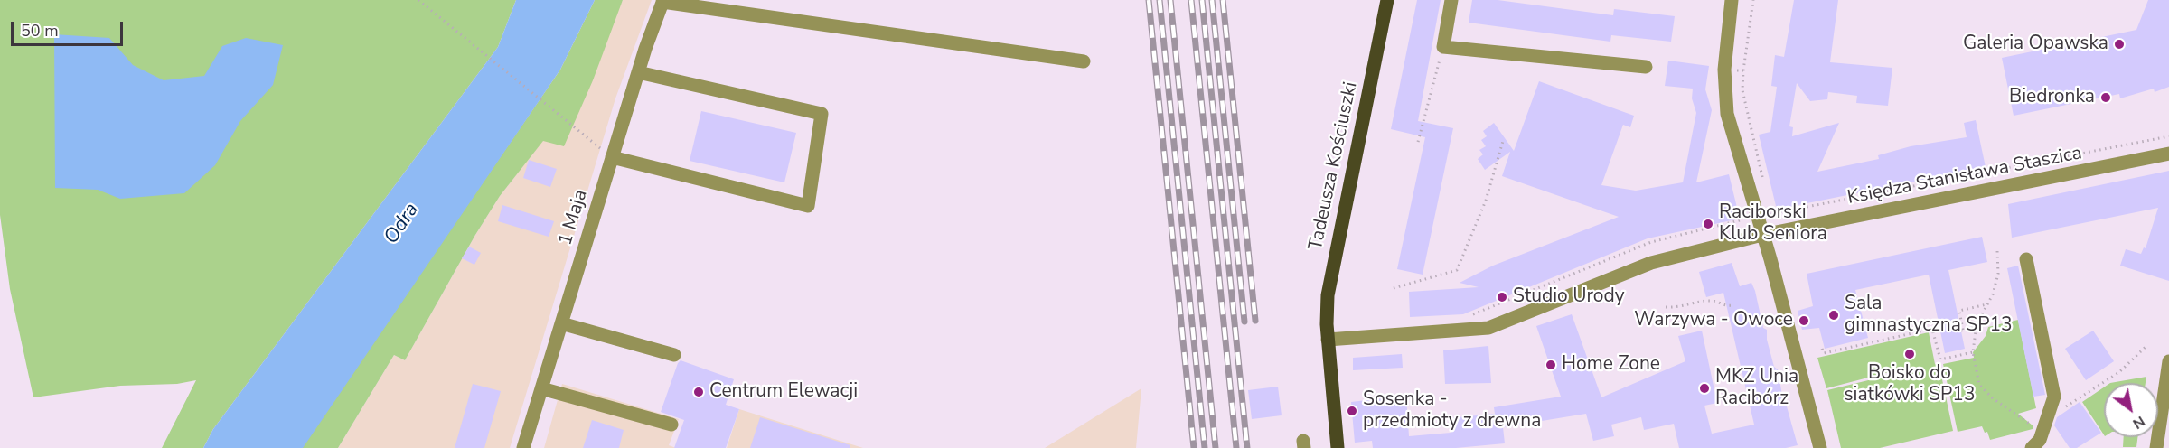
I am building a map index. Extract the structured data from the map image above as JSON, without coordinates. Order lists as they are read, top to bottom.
{
  "streets": {
    "main road": ["Tadeusza Kościuszki"],
    "street": ["Księdza Stanisława Staszica", "1 Maja"]
  },
  "crossings": [
    ["Tadeusza Kościuszki", "Księdza Stanisława Staszica"]
  ],
  "water": ["Odra"],
  "places": [
    "Galeria Opawska",
    "Biedronka",
    "Raciborski Klub Seniora",
    "Studio Urody",
    "Sala gimnastyczna SP13",
    "Warzywa - Owoce",
    "Boisko do siatkówki SP13",
    "Home Zone",
    "MKZ Unia Racibórz",
    "Centrum Elewacji",
    "Sosenka - przedmioty z drewna"
  ],
  "scale_bar": "50 m",
  "north": "bottom right"
}
